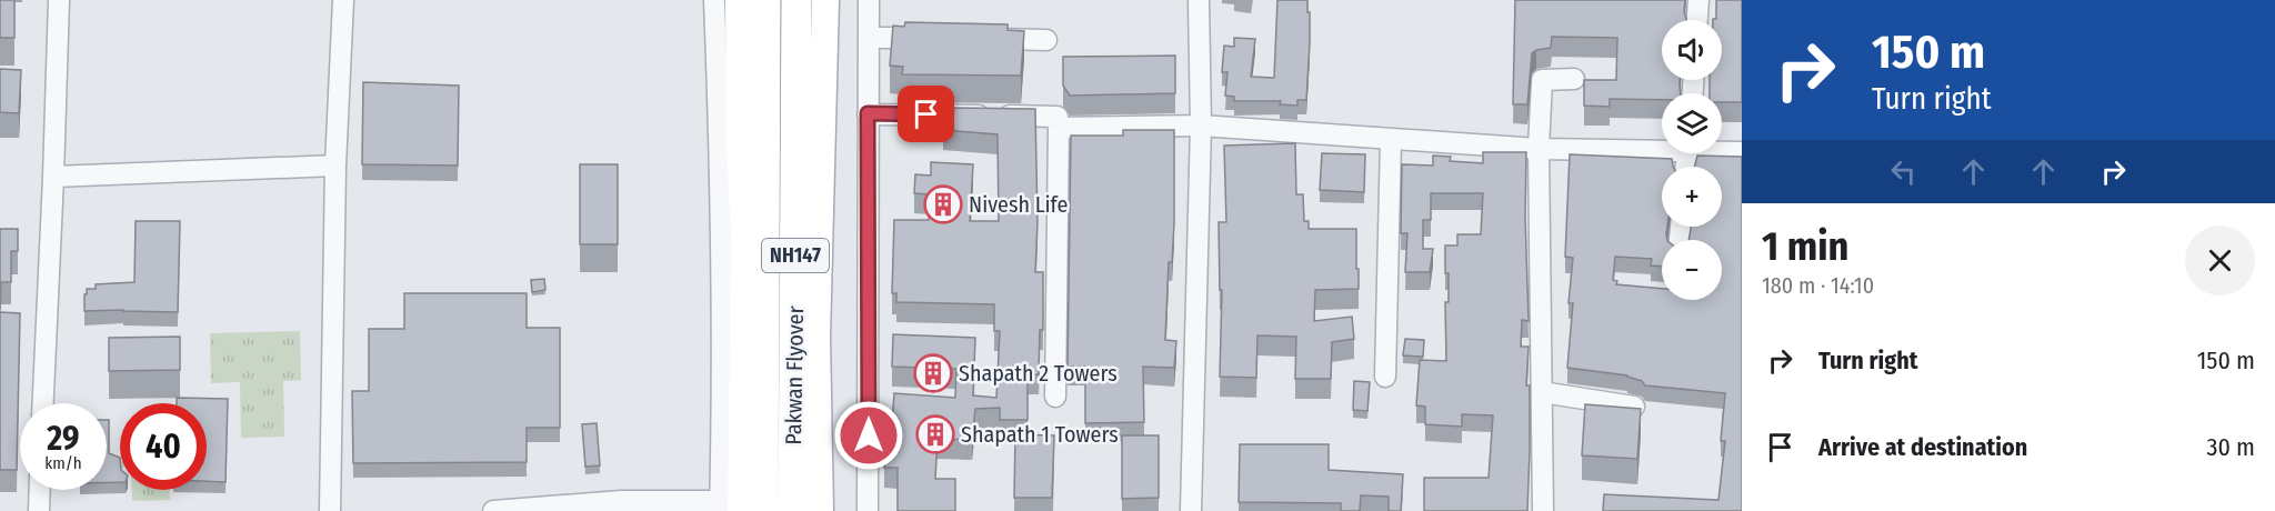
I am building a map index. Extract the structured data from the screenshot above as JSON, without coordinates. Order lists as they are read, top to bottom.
{
  "streets": {
    "highway": ["NH147", "Pakwan Flyover"]
  },
  "places": {
    "building": ["Nivesh Life", "Shapath 2 Towers", "Shapath 1 Towers"]
  },
  "page": {
    "turn": ["150 m", "Turn right"],
    "map_buttons": ["+", "−"],
    "heading": ["1 min", "180 m · 14:10"],
    "list": [
      {
        "name": "Turn right",
        "value": "150 m"
      },
      {
        "name": "Arrive at destination",
        "value": "30 m"
      }
    ],
    "speed": "29 km/h",
    "limit": "40"
  }
}
